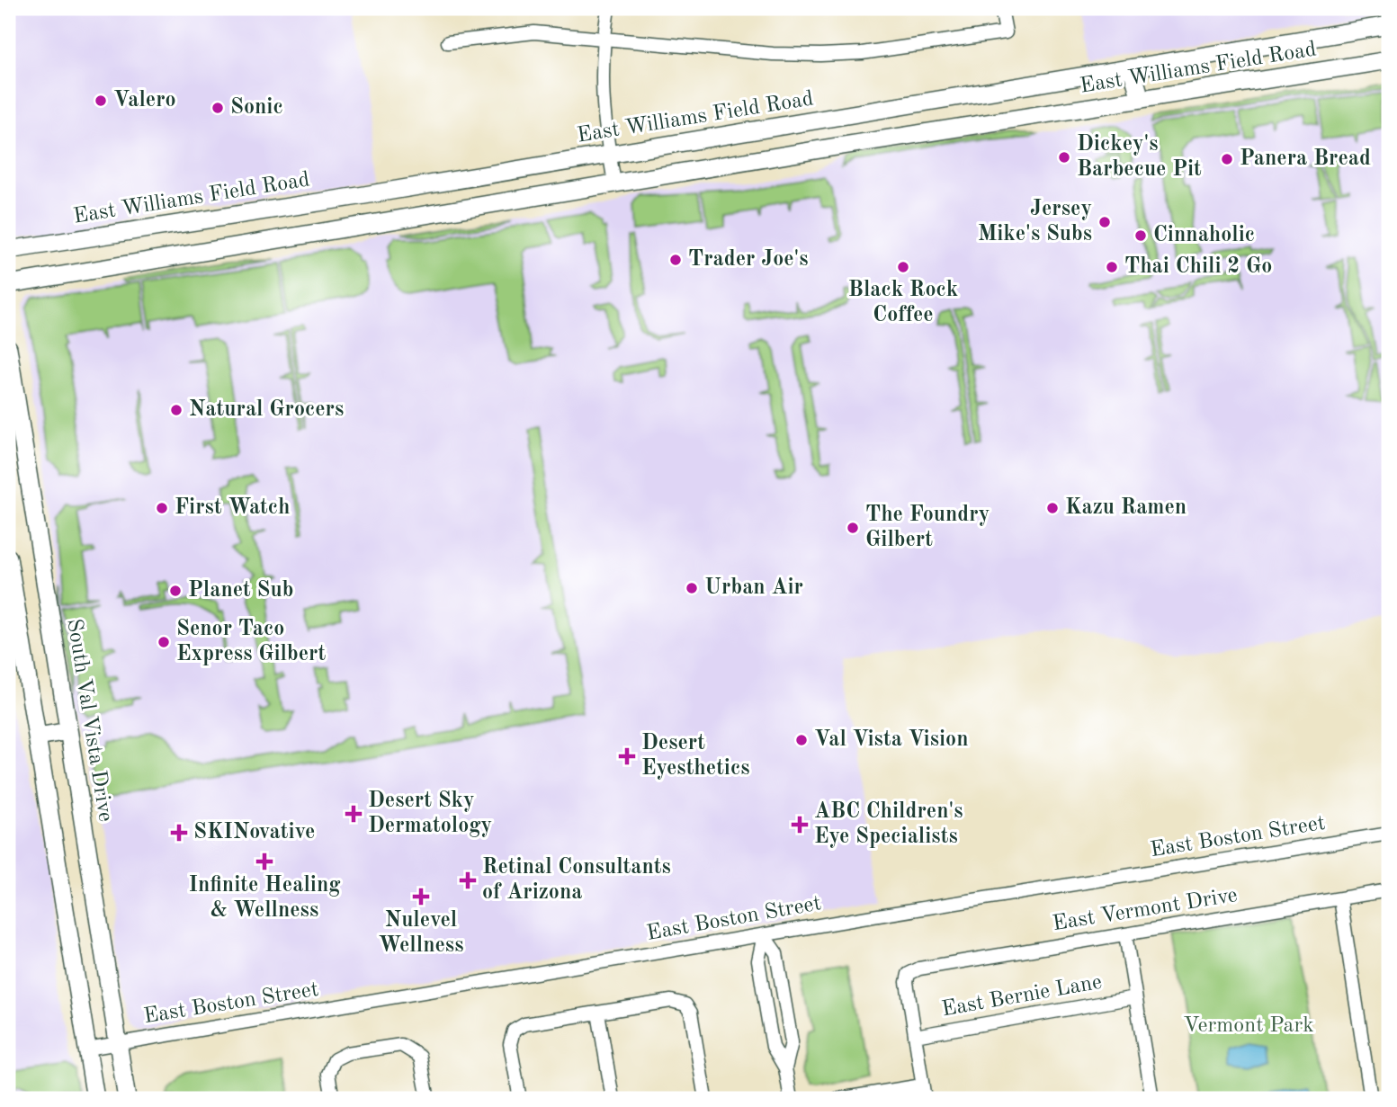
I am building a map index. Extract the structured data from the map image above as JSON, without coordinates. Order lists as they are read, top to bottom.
{
  "streets": {
    "main road": ["East Williams Field Road", "South Val Vista Drive"],
    "street": ["East Boston Street", "East Vermont Drive", "East Bernie Lane"]
  },
  "crossings": [
    ["South Val Vista Drive", "East Boston Street"],
    ["East Vermont Drive", "East Bernie Lane"]
  ],
  "parks": ["Vermont Park"],
  "places": {
    "other": [
      "Valero",
      "Sonic",
      "Dickey's Barbecue Pit",
      "Panera Bread",
      "Jersey Mike's Subs",
      "Cinnaholic",
      "Trader Joe's",
      "Black Rock Coffee",
      "Thai Chili 2 Go",
      "Natural Grocers",
      "First Watch",
      "Kazu Ramen",
      "The Foundry Gilbert",
      "Urban Air",
      "Planet Sub",
      "Senor Taco Express Gilbert",
      "Val Vista Vision"
    ],
    "health": [
      "Desert Eyesthetics",
      "Desert Sky Dermatology",
      "ABC Children's Eye Specialists",
      "SKINovative",
      "Infinite Healing & Wellness",
      "Retinal Consultants of Arizona",
      "Nulevel Wellness"
    ]
  }
}
